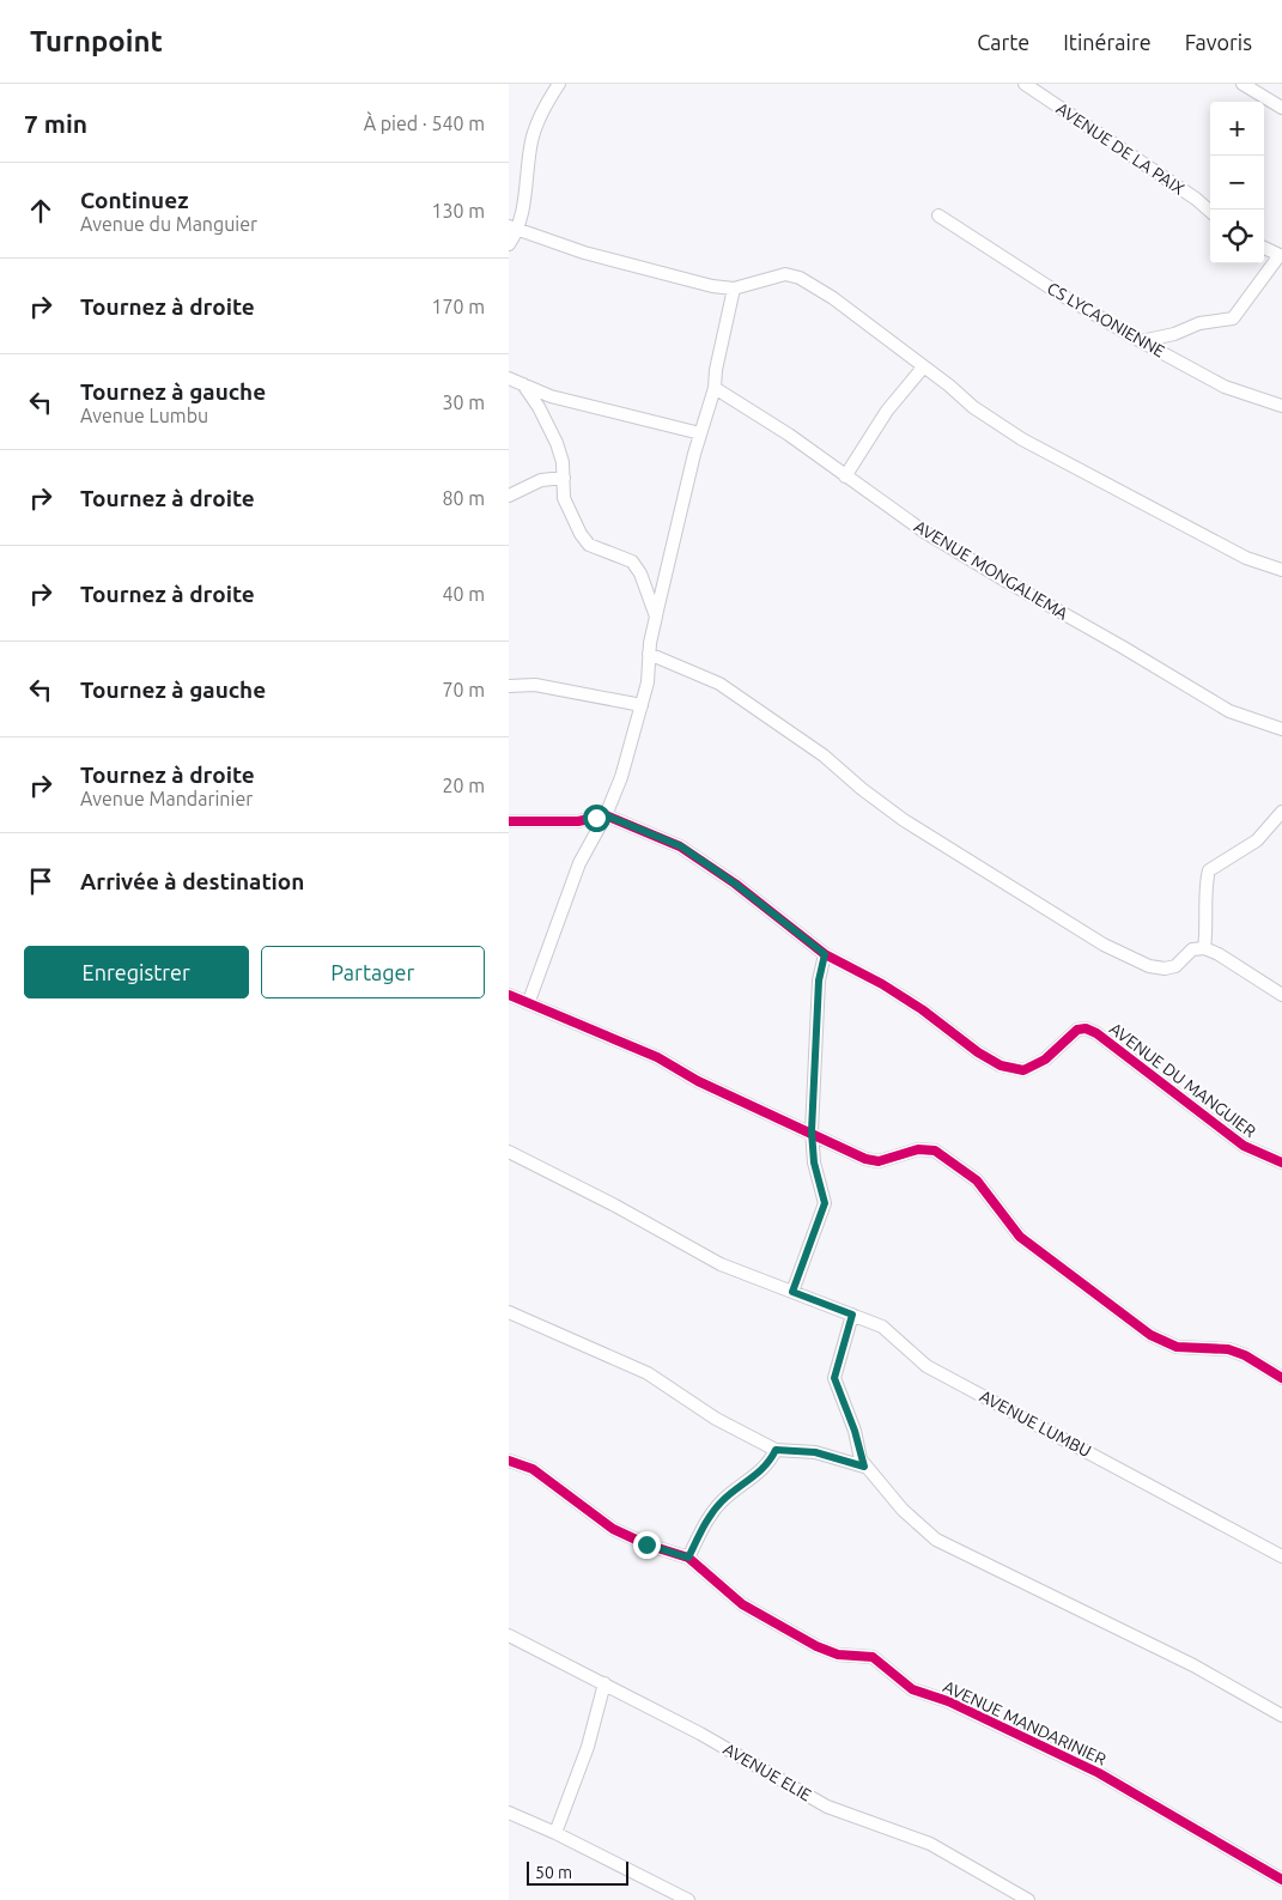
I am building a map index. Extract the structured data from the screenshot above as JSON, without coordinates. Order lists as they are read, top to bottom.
{
  "streets": {
    "street": [
      "AVENUE DE LA PAIX",
      "CS LYCAONIENNE",
      "AVENUE MONGALIEMA",
      "AVENUE DU MANGUIER",
      "AVENUE LUMBU",
      "AVENUE MANDARINIER",
      "AVENUE ELIE"
    ]
  },
  "scale_bar": "50 m",
  "page": {
    "header": "Turnpoint",
    "nav": ["Carte", "Itinéraire", "Favoris"],
    "heading": ["7 min", "À pied · 540 m"],
    "map_buttons": ["+", "−"],
    "list": [
      ["Continuez", "Avenue du Manguier", "130 m"],
      ["Tournez à droite", "170 m"],
      ["Tournez à gauche", "Avenue Lumbu", "30 m"],
      ["Tournez à droite", "80 m"],
      ["Tournez à droite", "40 m"],
      ["Tournez à gauche", "70 m"],
      ["Tournez à droite", "Avenue Mandarinier", "20 m"],
      "Arrivée à destination"
    ],
    "buttons": ["Enregistrer", "Partager"],
    "scale": "50 m"
  }
}
